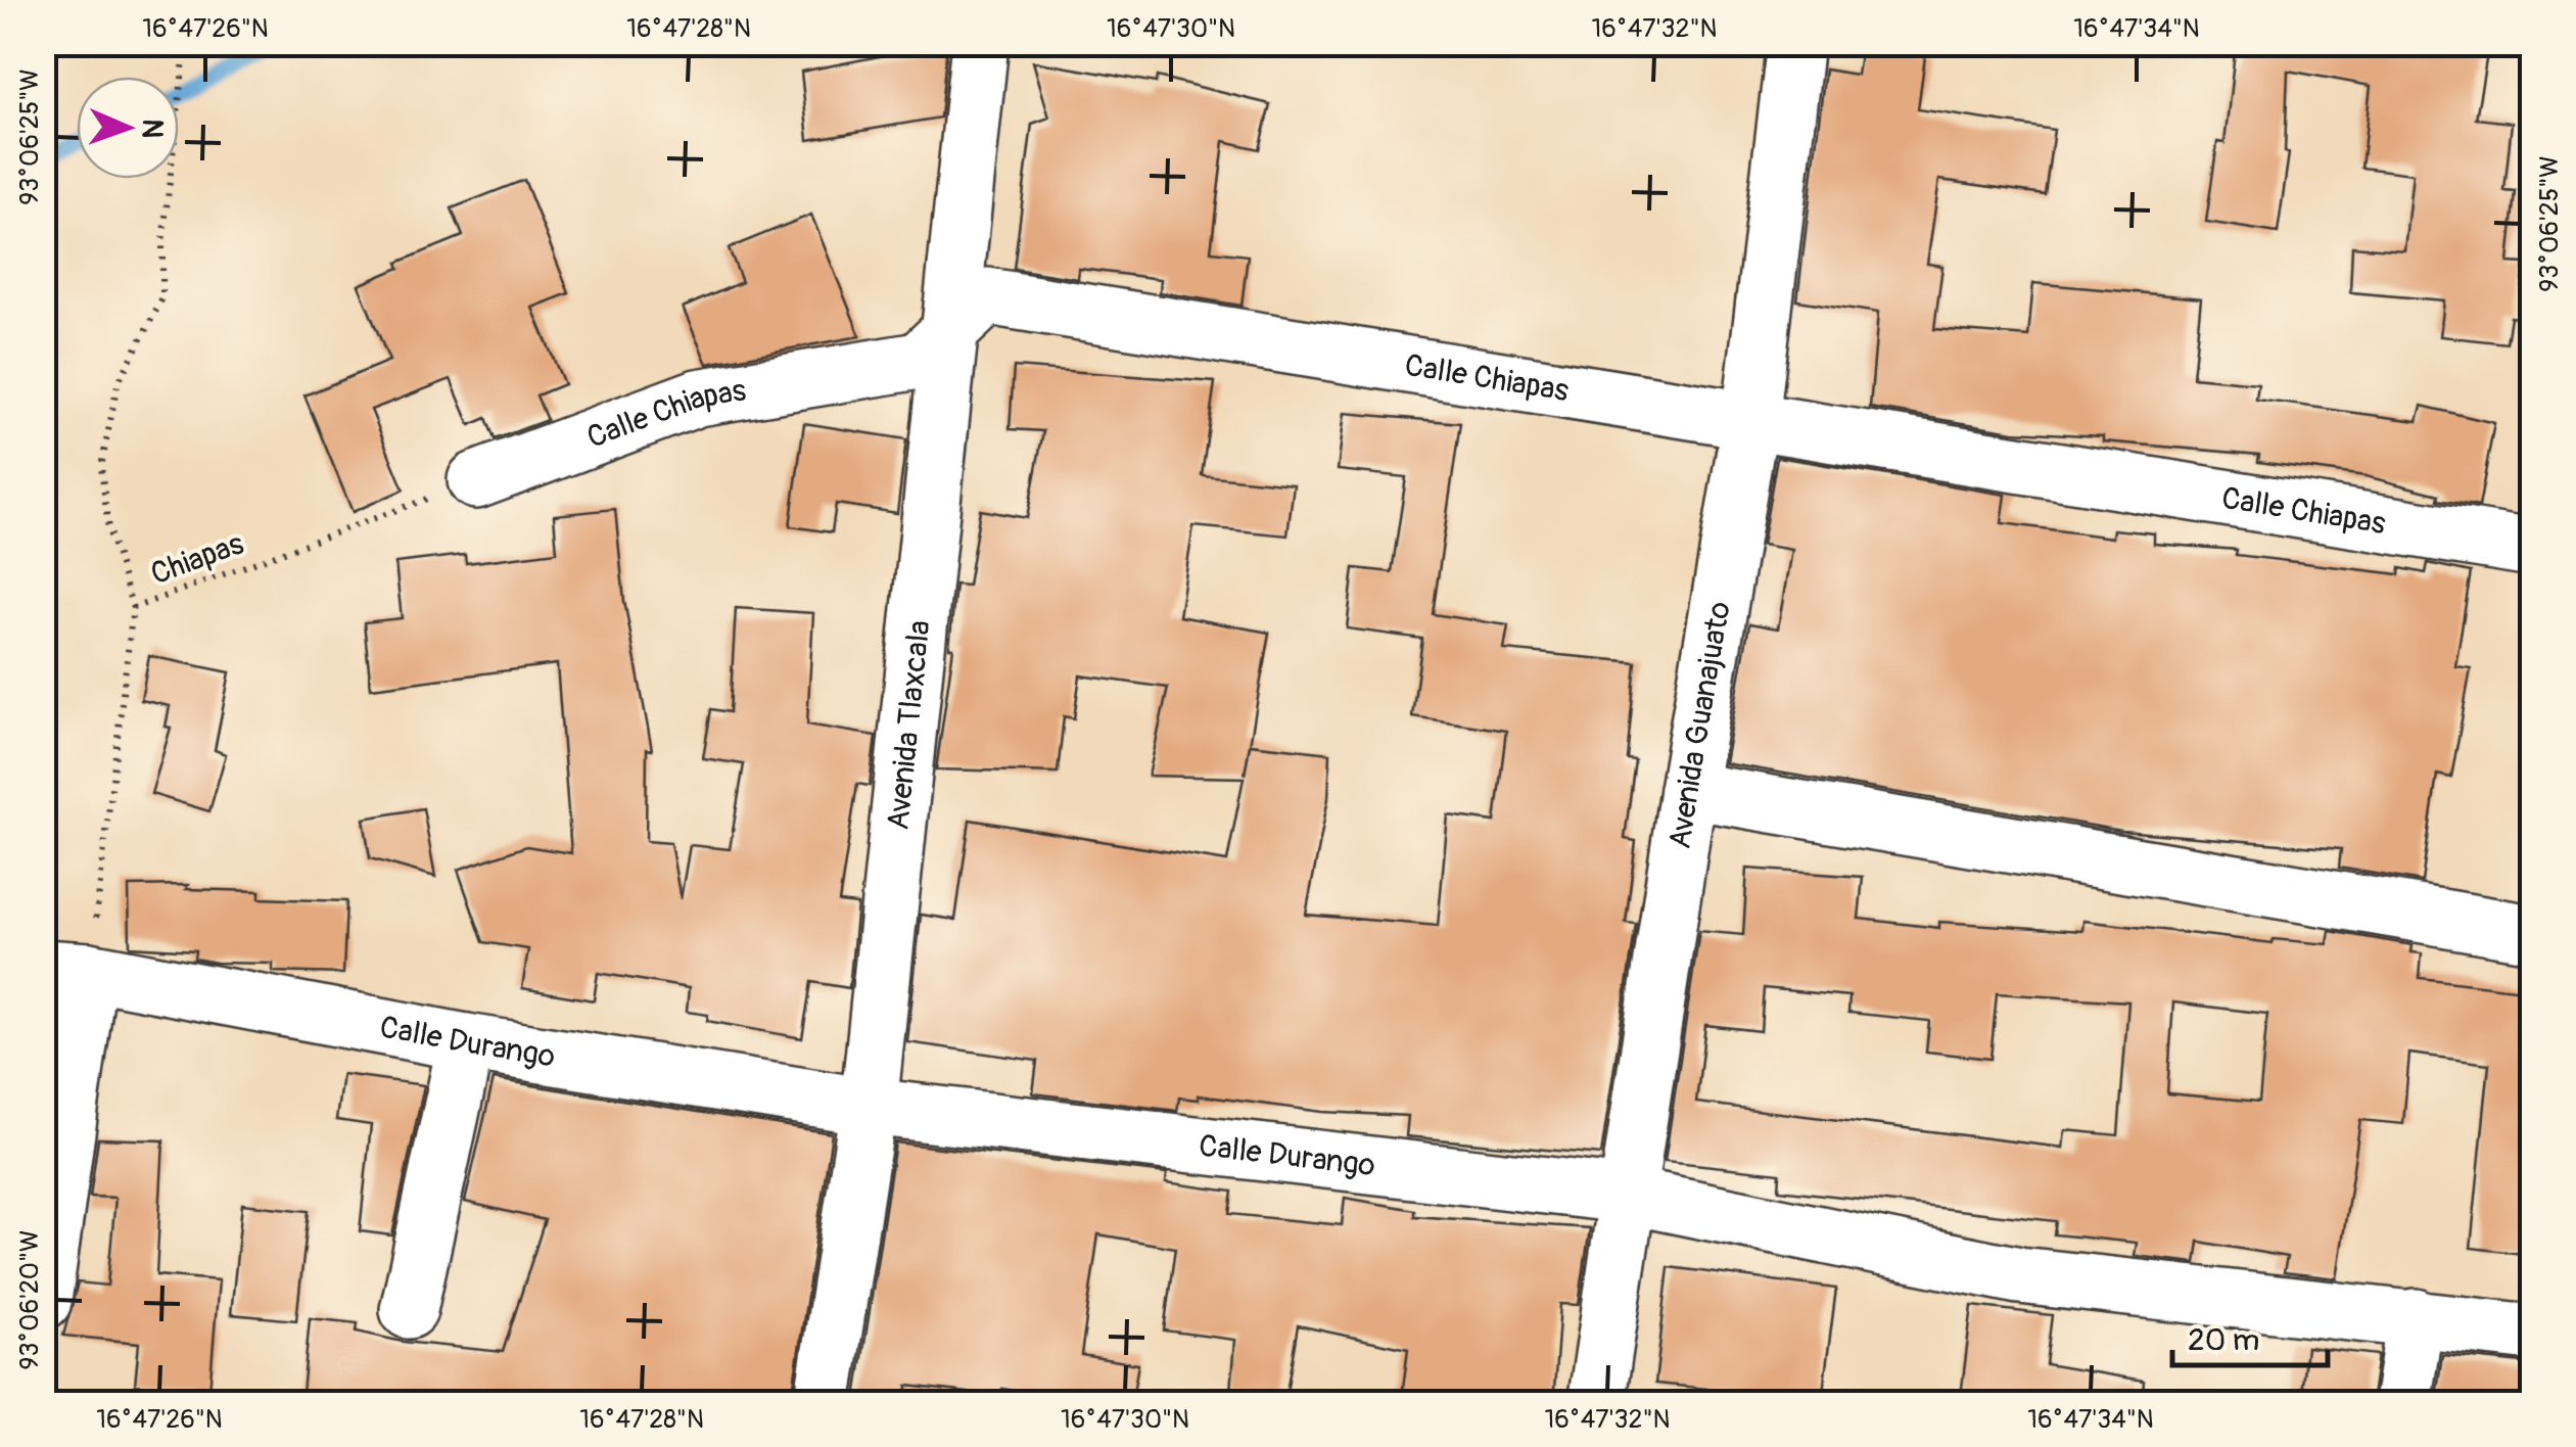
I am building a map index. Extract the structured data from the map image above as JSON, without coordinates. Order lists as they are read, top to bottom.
{
  "streets": {
    "street": [
      "Calle Chiapas",
      "Avenida Tlaxcala",
      "Avenida Guanajuato",
      "Calle Durango"
    ],
    "path": ["Chiapas"]
  },
  "crossings": [
    ["Calle Chiapas", "Chiapas"],
    ["Calle Chiapas", "Avenida Tlaxcala"],
    ["Calle Chiapas", "Avenida Guanajuato"],
    ["Avenida Tlaxcala", "Calle Durango"],
    ["Avenida Guanajuato", "Calle Durango"]
  ],
  "scale_bar": "20 m",
  "north": "right",
  "coordinates": [
    "16°47'26\"N",
    "16°47'28\"N",
    "16°47'30\"N",
    "16°47'32\"N",
    "16°47'34\"N",
    "93°06'25\"W",
    "93°06'20\"W"
  ]
}
